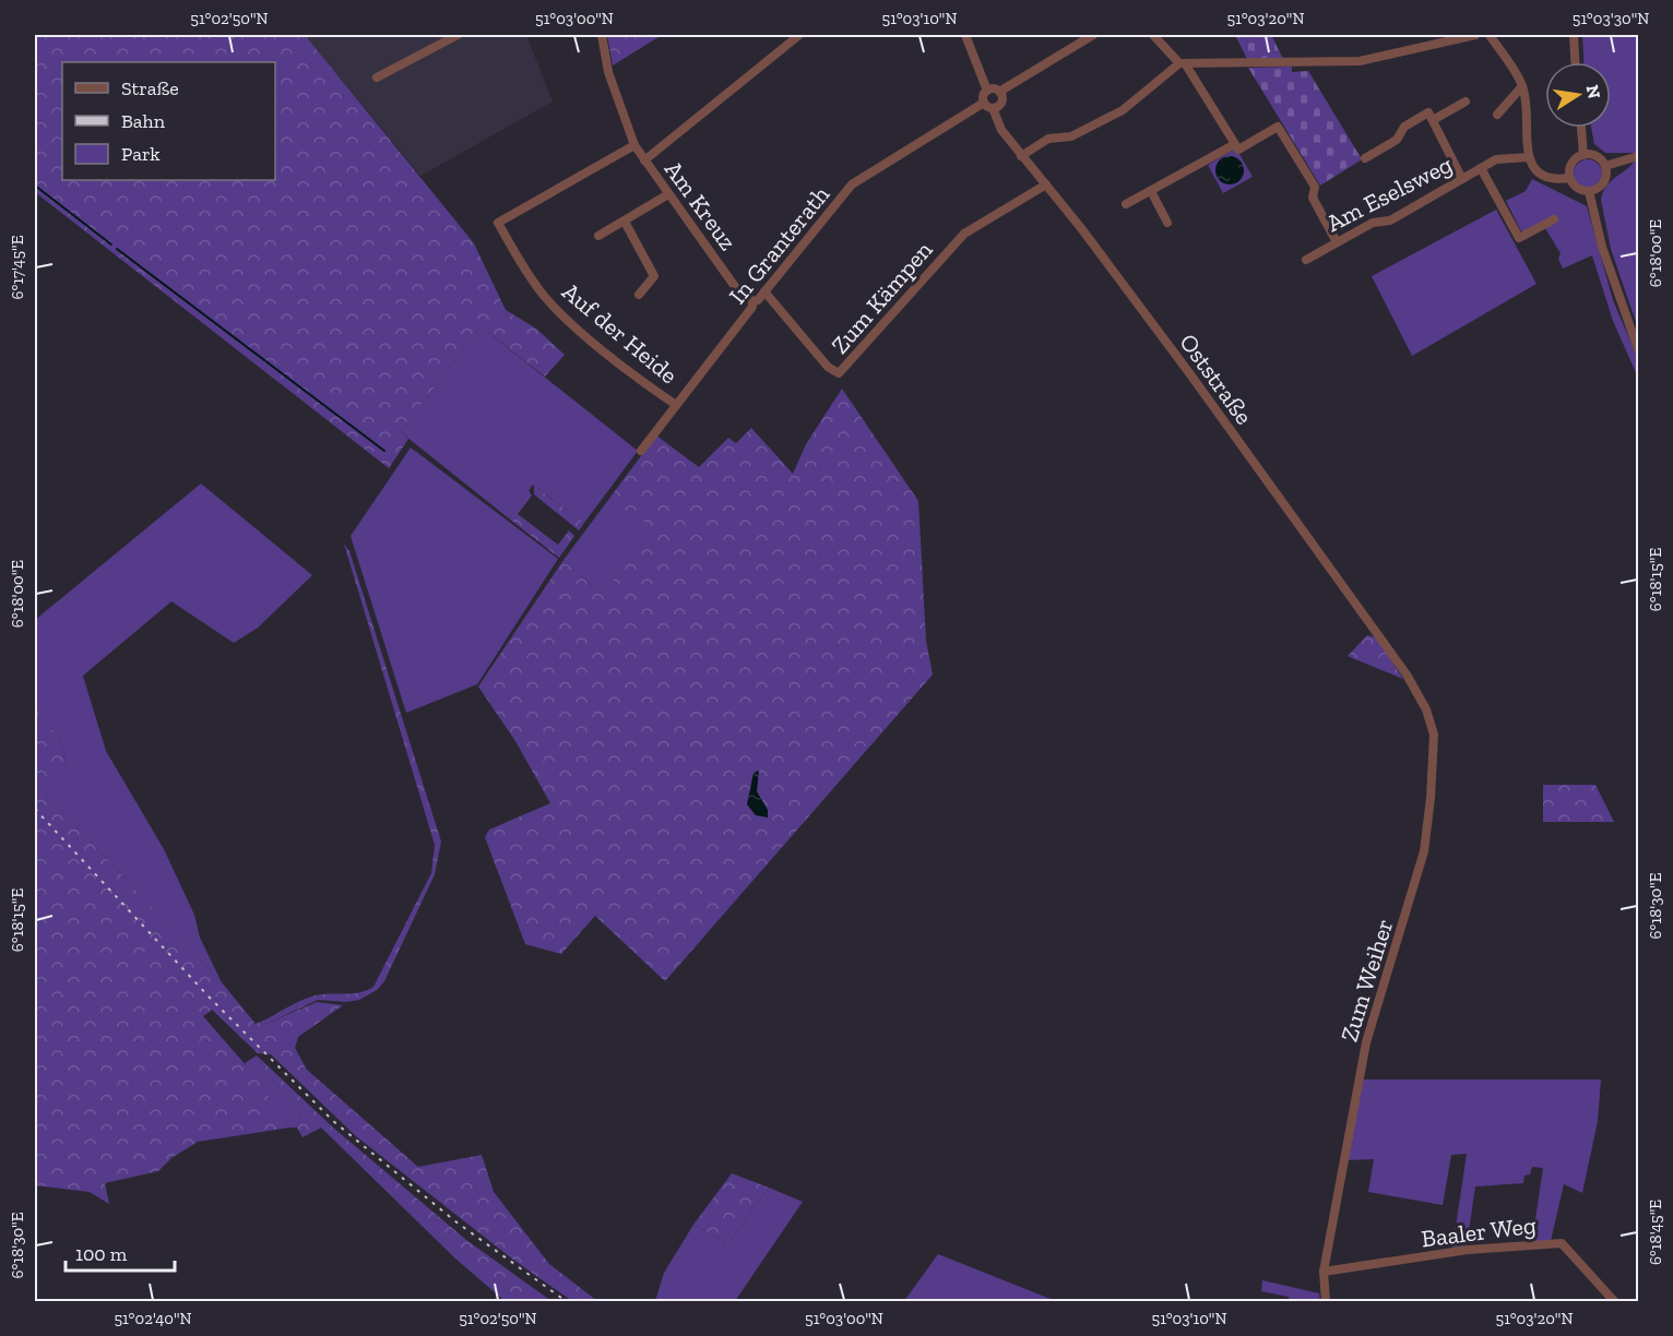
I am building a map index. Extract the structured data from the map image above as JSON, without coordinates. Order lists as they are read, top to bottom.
{
  "streets": {
    "street": [
      "Am Eselsweg",
      "Am Kreuz",
      "In Granterath",
      "Zum Kämpen",
      "Auf der Heide",
      "Oststraße",
      "Zum Weiher",
      "Baaler Weg"
    ]
  },
  "crossings": [
    ["Am Kreuz", "In Granterath"],
    ["Am Kreuz", "Auf der Heide"],
    ["In Granterath", "Zum Kämpen"],
    ["In Granterath", "Auf der Heide"],
    ["In Granterath", "Oststraße"],
    ["Zum Kämpen", "Oststraße"],
    ["Oststraße", "Zum Weiher"],
    ["Zum Weiher", "Baaler Weg"]
  ],
  "legend": ["Straße", "Bahn", "Park"],
  "scale_bar": "100 m",
  "north": "right",
  "coordinates": [
    "51°02'50\"N",
    "51°03'00\"N",
    "51°03'10\"N",
    "51°03'20\"N",
    "51°03'30\"N",
    "6°18'00\"E",
    "6°17'45\"E",
    "6°18'15\"E",
    "6°18'30\"E",
    "6°18'45\"E",
    "51°02'40\"N"
  ]
}
